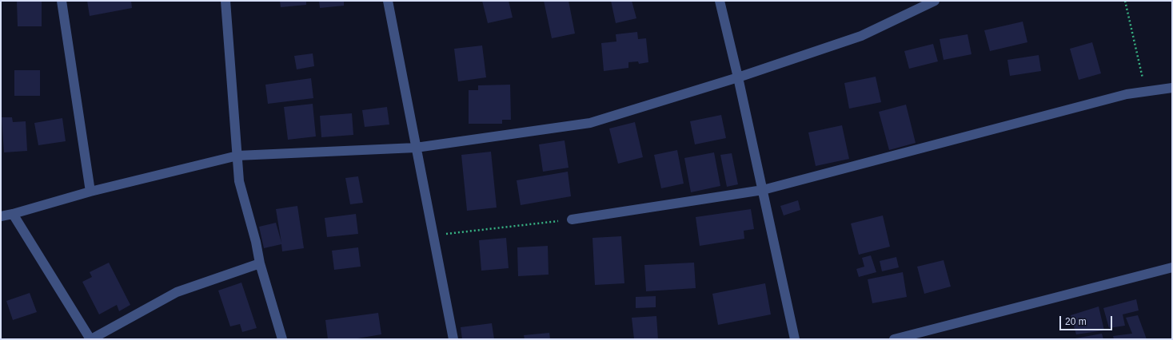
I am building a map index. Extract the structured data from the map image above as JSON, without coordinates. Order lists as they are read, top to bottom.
{
  "scale_bar": "20 m"
}
